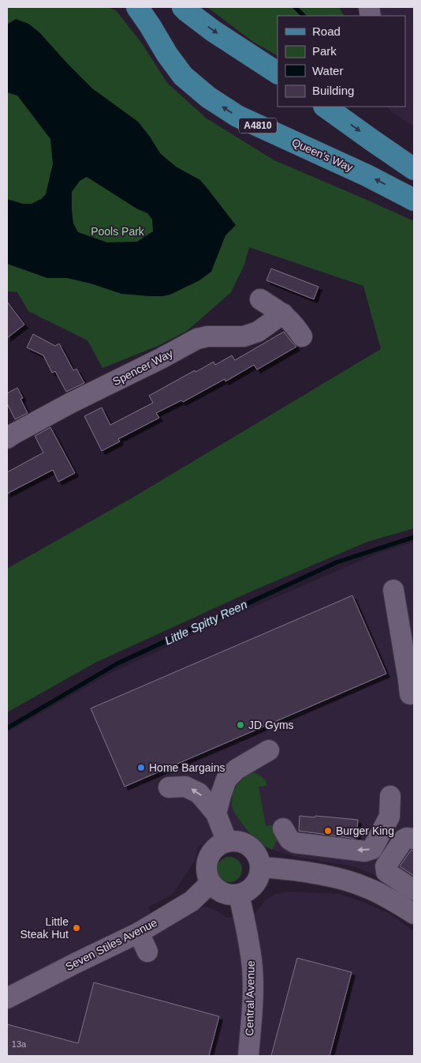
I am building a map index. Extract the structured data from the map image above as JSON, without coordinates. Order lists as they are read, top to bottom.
{
  "streets": {
    "main road": ["A4810", "Queen's Way"],
    "street": ["Spencer Way", "Seven Stiles Avenue", "Central Avenue"]
  },
  "crossings": [
    ["Seven Stiles Avenue", "Central Avenue"]
  ],
  "water": ["Little Spitty Reen"],
  "parks": ["Pools Park"],
  "places": [
    "JD Gyms",
    "Home Bargains",
    "Burger King",
    "Little Steak Hut"
  ],
  "house_numbers": ["13a"],
  "legend": [
    "Road",
    "Park",
    "Water",
    "Building"
  ]
}
